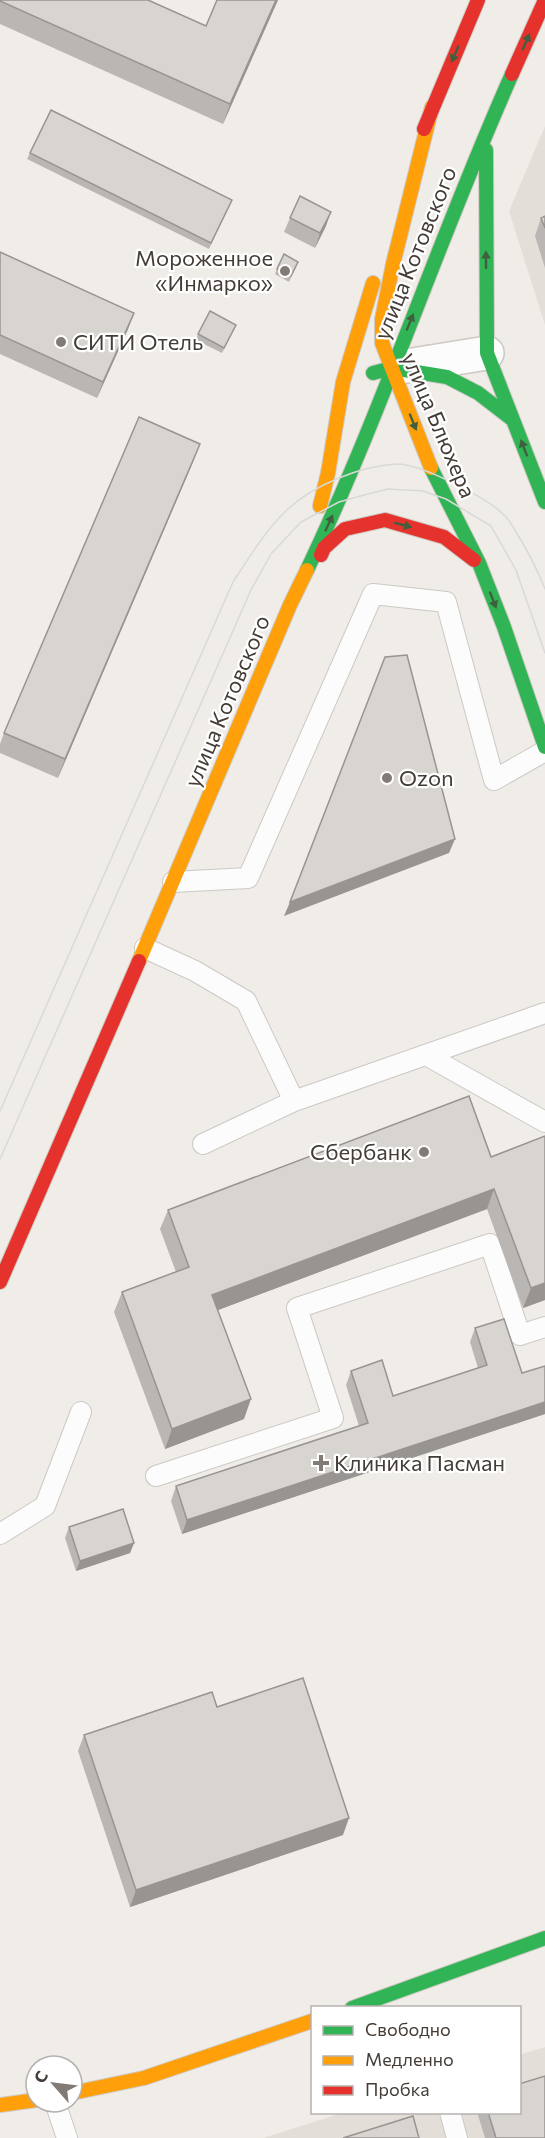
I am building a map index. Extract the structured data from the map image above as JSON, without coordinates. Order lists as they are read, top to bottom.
{
  "streets": {
    "main road": ["улица Котовского", "улица Блюхера"]
  },
  "crossings": [
    ["улица Котовского", "улица Блюхера"]
  ],
  "places": {
    "other": [
      "Мороженное «Инмарко»",
      "СИТИ Отель",
      "Ozon",
      "Сбербанк"
    ],
    "health": ["Клиника Пасман"]
  },
  "legend": ["Свободно", "Медленно", "Пробка"],
  "north": "top left"
}
